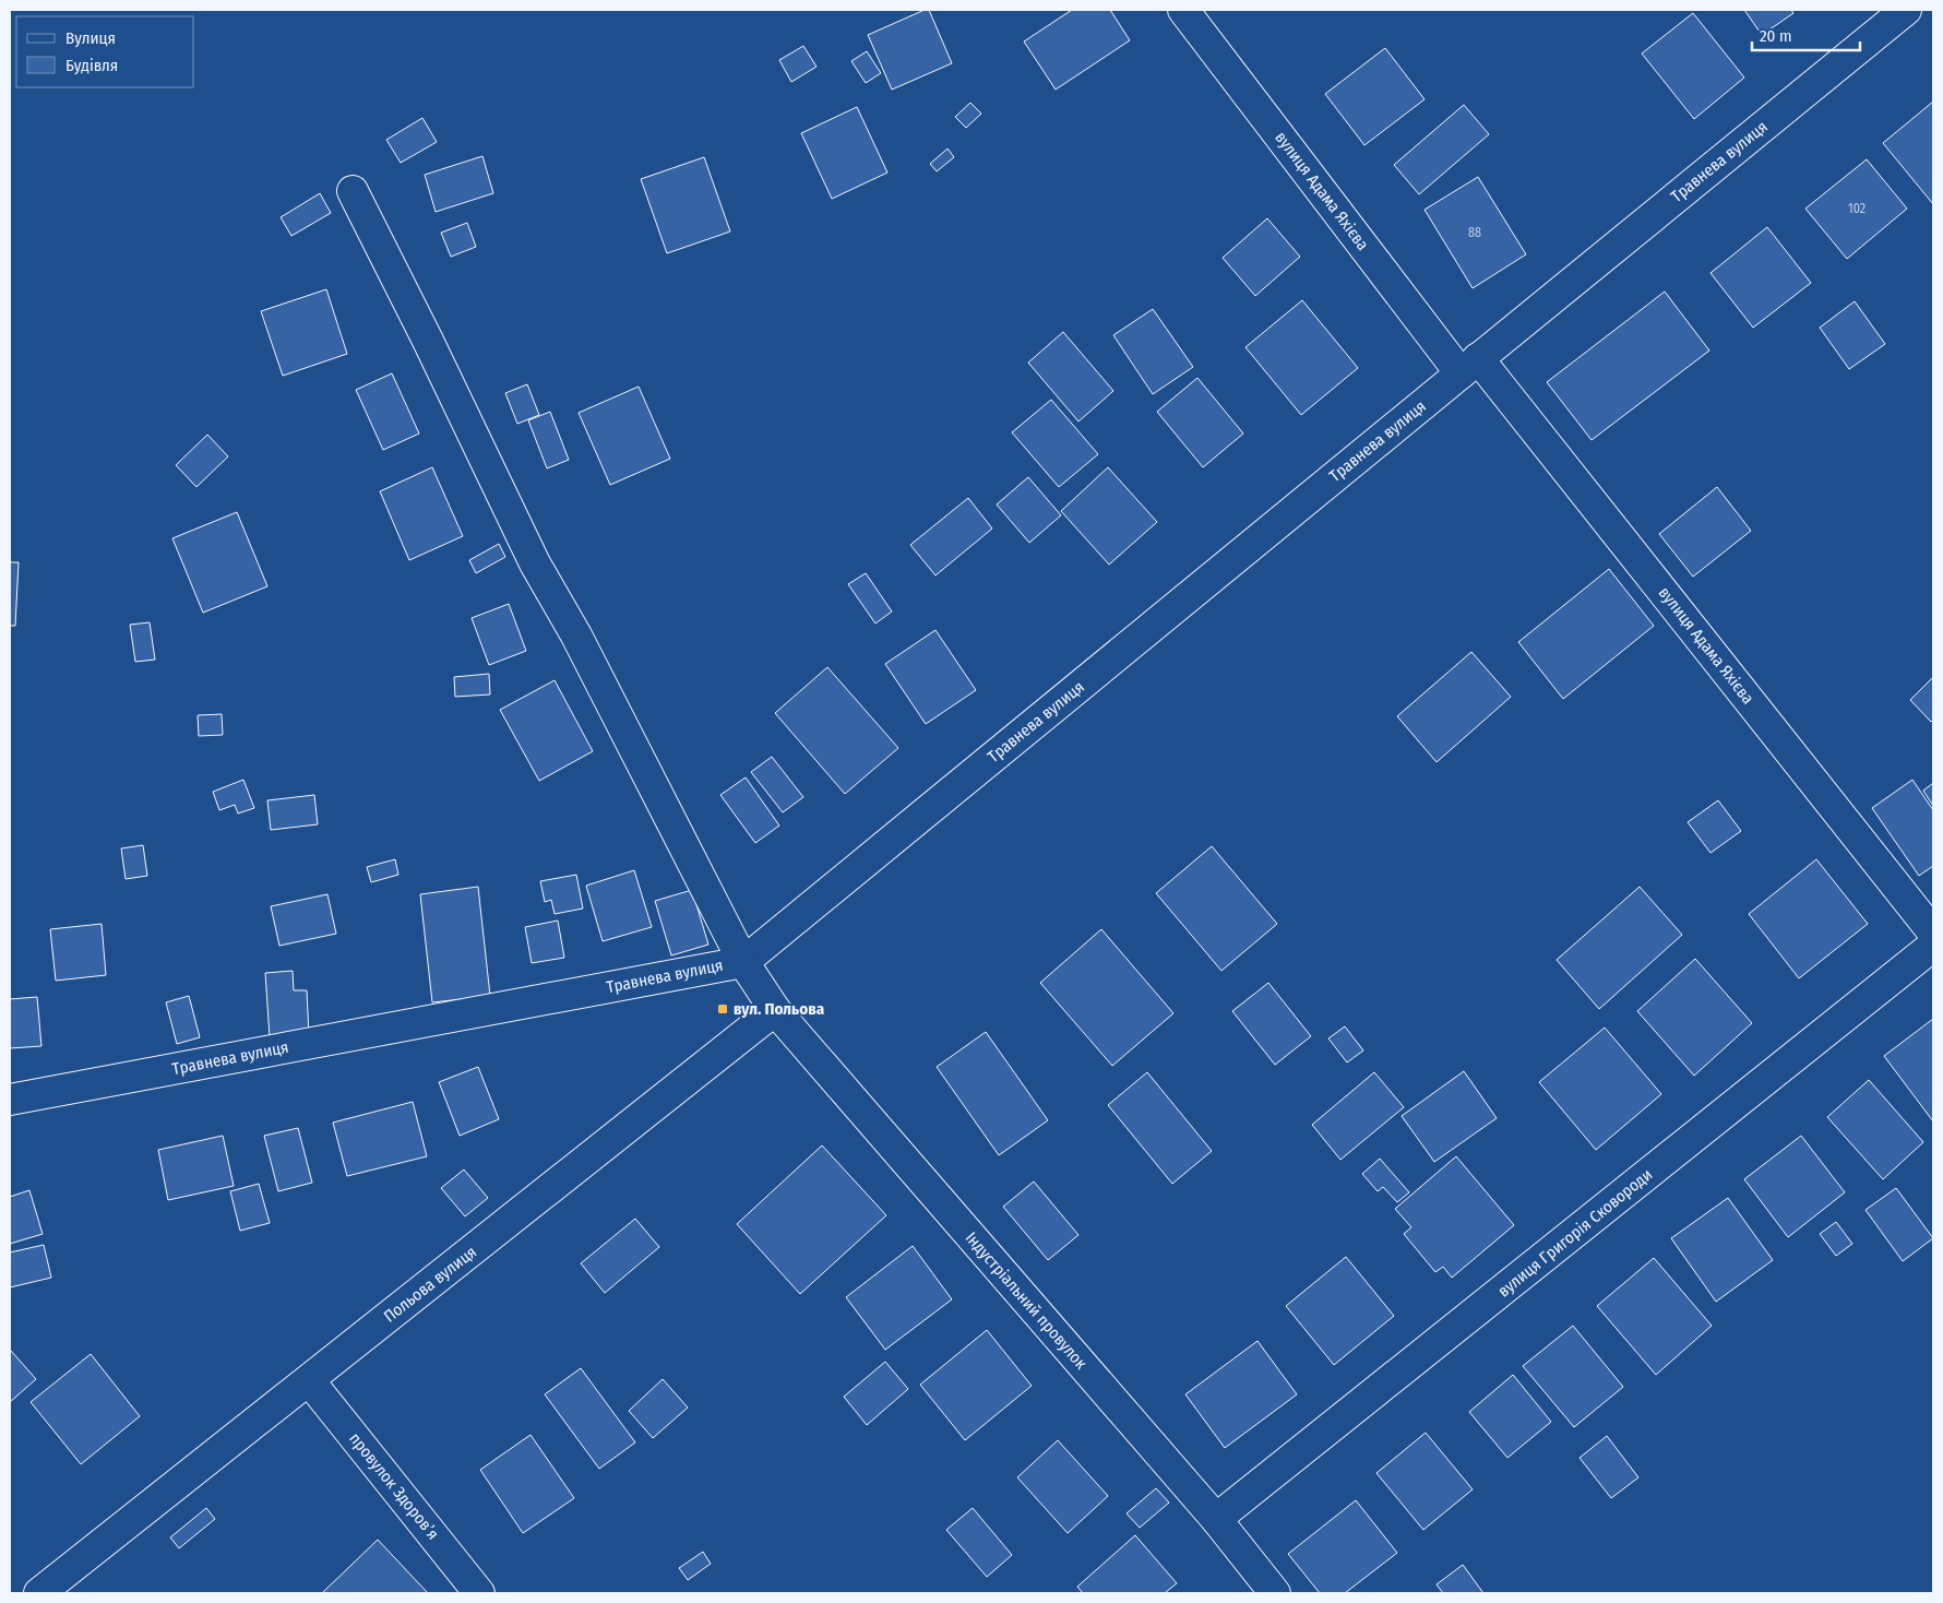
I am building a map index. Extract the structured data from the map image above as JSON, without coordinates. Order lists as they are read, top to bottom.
{
  "streets": {
    "street": [
      "Травнева вулиця",
      "вулиця Адама Яхієва",
      "вулиця Григорія Сковороди",
      "Польова вулиця",
      "Індустріальний провулок",
      "провулок Здоровʼя"
    ]
  },
  "crossings": [
    ["Травнева вулиця", "вулиця Адама Яхієва"],
    ["вулиця Григорія Сковороди", "Індустріальний провулок"],
    ["Польова вулиця", "Індустріальний провулок"],
    ["Польова вулиця", "провулок Здоровʼя"]
  ],
  "places": {
    "transit": ["вул. Польова"]
  },
  "house_numbers": ["102", "88"],
  "legend": ["Вулиця", "Будівля"],
  "scale_bar": "20 m"
}
